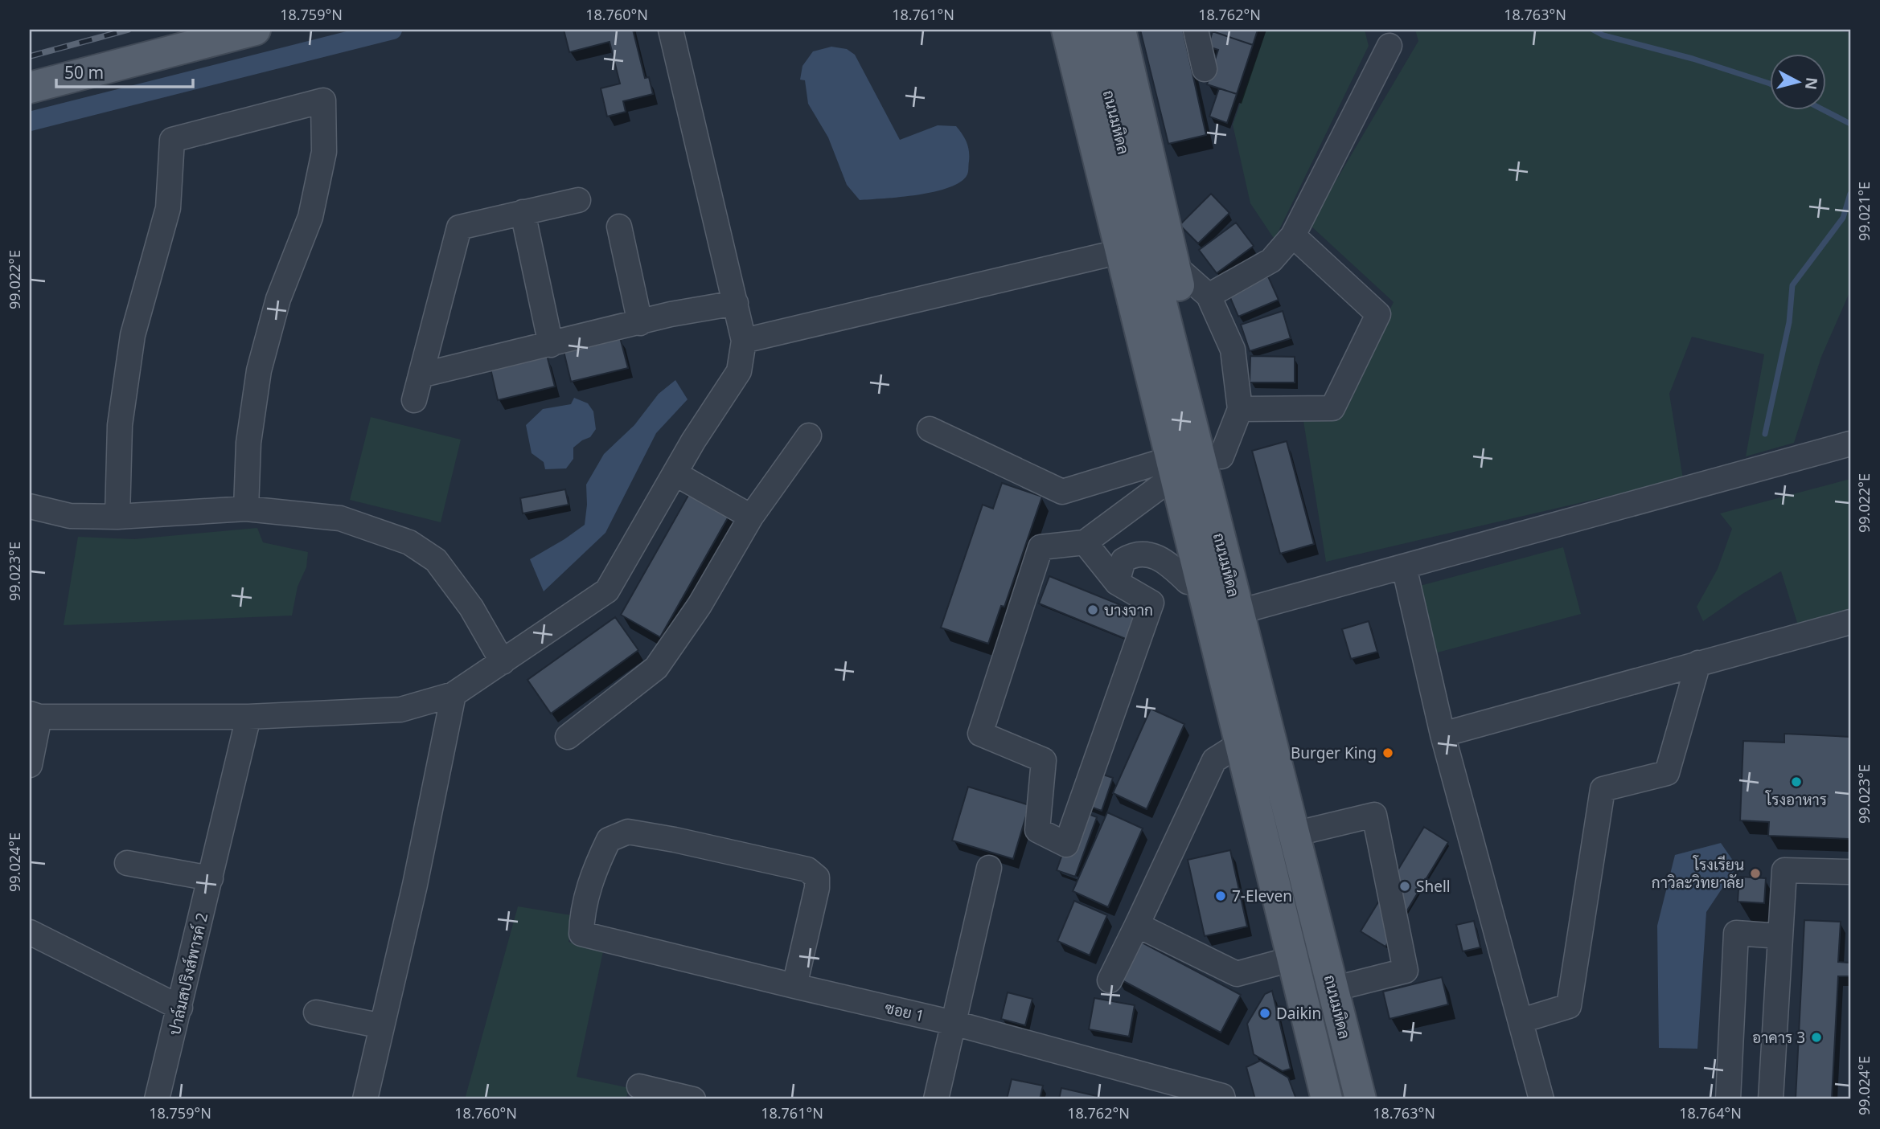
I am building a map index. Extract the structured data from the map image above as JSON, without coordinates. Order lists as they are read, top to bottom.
{
  "streets": {
    "main road": ["ถนนมหิดล"],
    "street": ["ปาล์มสปริงส์พารค์ 2", "ซอย 1"]
  },
  "places": [
    "บางจาก",
    "Burger King",
    "โรงอาหาร",
    "โรงเรียน กาวิละวิทยาลัย",
    "Shell",
    "7-Eleven",
    "Daikin",
    "อาคาร 3"
  ],
  "scale_bar": "50 m",
  "north": "right",
  "coordinates": [
    "18.759°N",
    "18.760°N",
    "18.761°N",
    "18.762°N",
    "18.763°N",
    "99.021°E",
    "99.022°E",
    "99.023°E",
    "99.024°E",
    "18.764°N"
  ]
}
